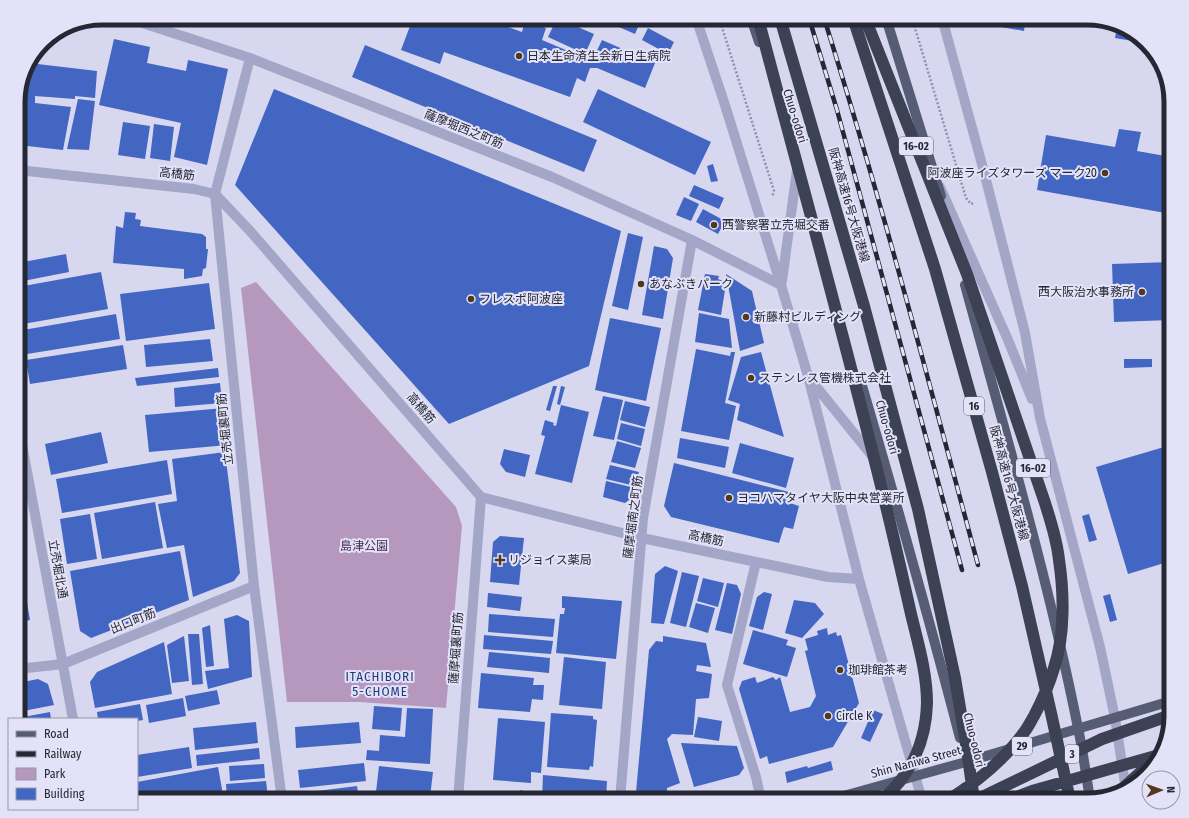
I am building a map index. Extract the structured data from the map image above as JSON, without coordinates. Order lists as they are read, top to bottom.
{
  "streets": {
    "highway": [
      "16-02",
      "阪神高速16号大阪港線",
      "16",
      "3"
    ],
    "main road": ["Chuo-odori", "29", "Shin Naniwa Street"],
    "street": [
      "薩摩堀西之町筋",
      "高橋筋",
      "立売堀裏町筋",
      "薩摩堀南之町筋",
      "立売堀北通",
      "出口町筋",
      "薩摩堀裏町筋"
    ]
  },
  "crossings": [
    ["Chuo-odori", "Shin Naniwa Street"],
    ["薩摩堀西之町筋", "立売堀裏町筋"],
    ["薩摩堀西之町筋", "薩摩堀南之町筋"],
    ["高橋筋", "立売堀裏町筋"],
    ["高橋筋", "薩摩堀南之町筋"],
    ["高橋筋", "薩摩堀裏町筋"],
    ["立売堀裏町筋", "出口町筋"],
    ["立売堀北通", "出口町筋"]
  ],
  "districts": ["ITACHIBORI 5-CHOME"],
  "parks": ["島津公園"],
  "places": {
    "other": [
      "日本生命済生会新日生病院",
      "阿波座ライズタワーズ マーク20",
      "西警察署立売堀交番",
      "あなぶきパーク",
      "西大阪治水事務所",
      "フレスポ阿波座",
      "新藤村ビルディング",
      "ステンレス管機株式会社",
      "ヨコハマタイヤ大阪中央営業所",
      "珈琲館茶考",
      "Circle K"
    ],
    "health": ["リジョイス薬局"]
  },
  "legend": [
    "Road",
    "Railway",
    "Park",
    "Building"
  ],
  "north": "right"
}
